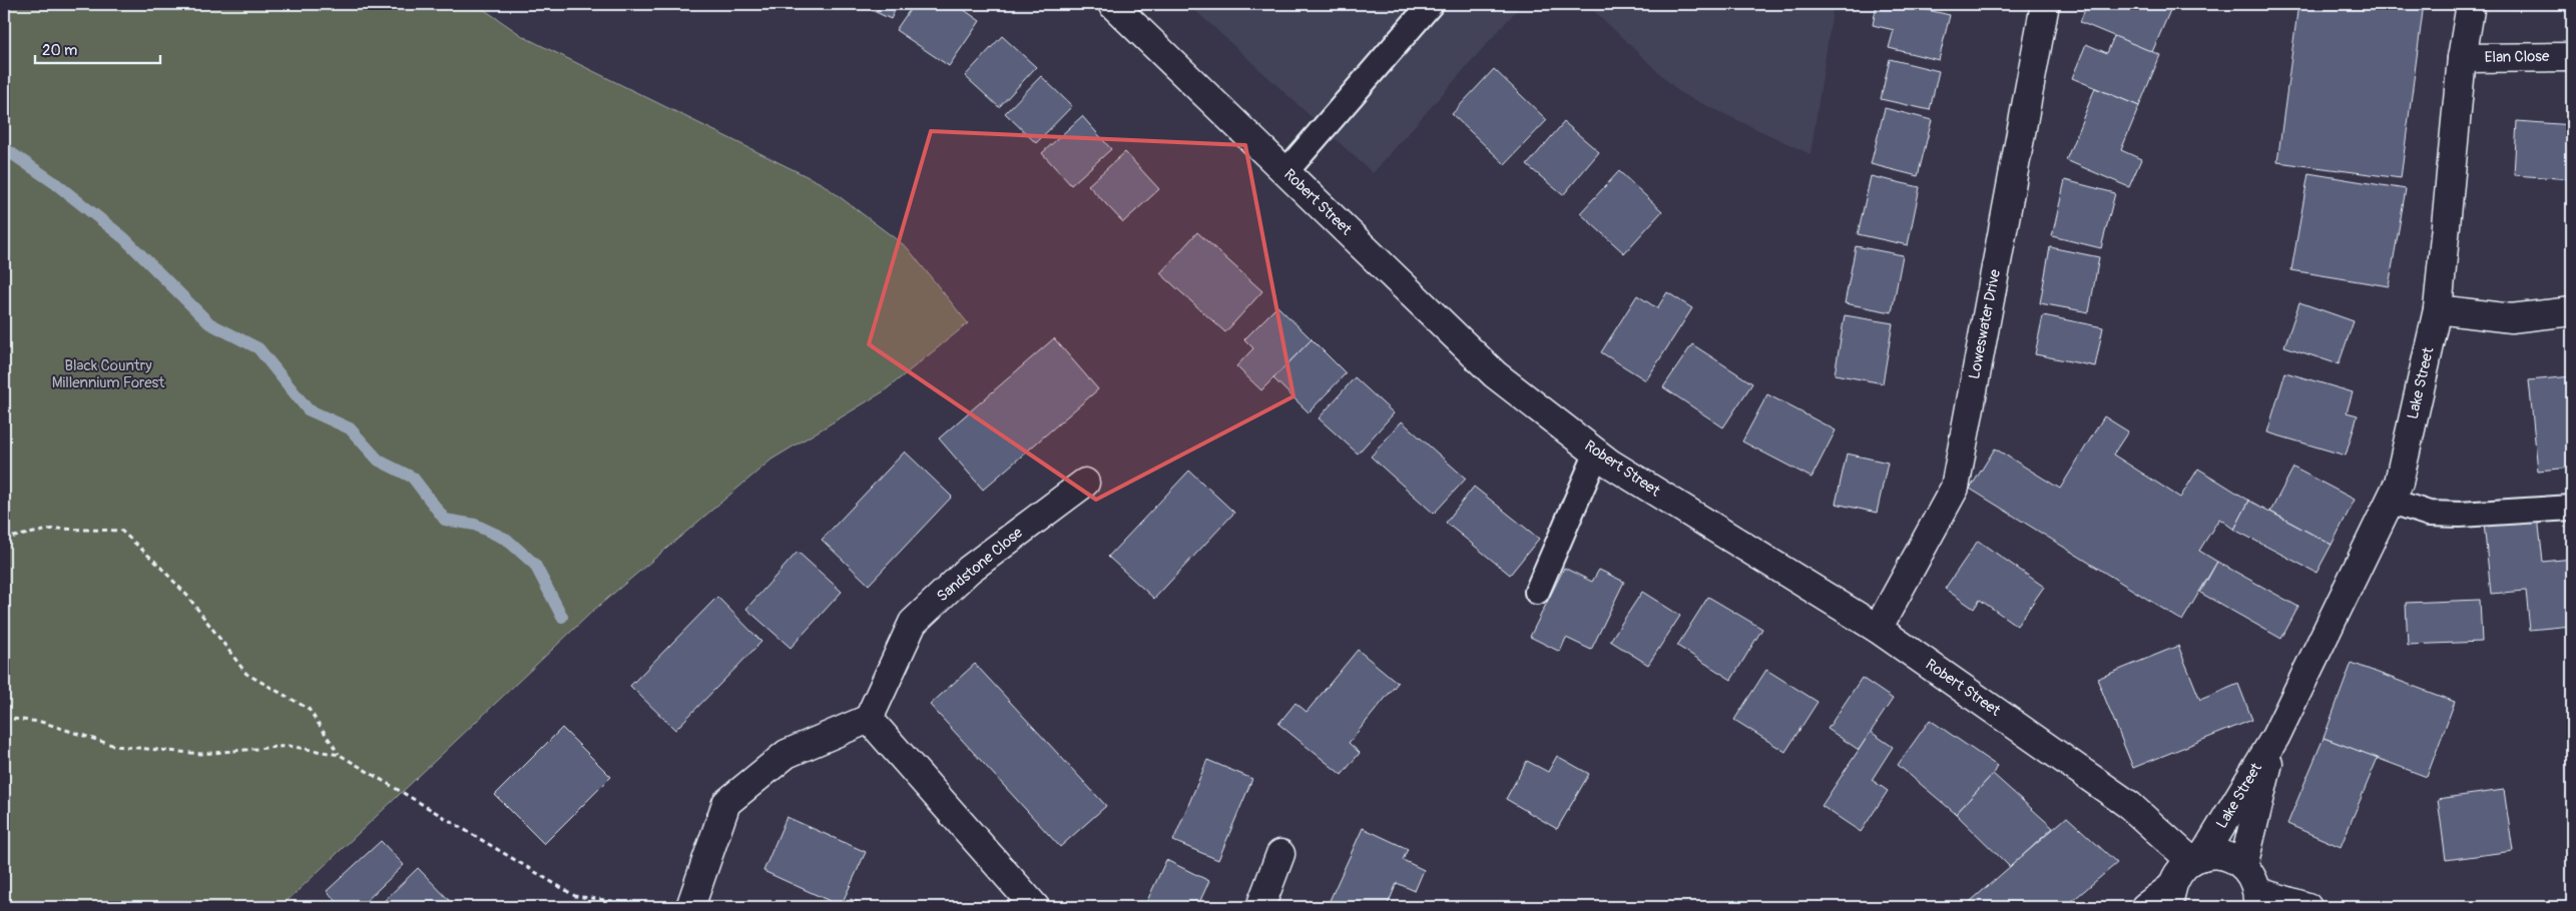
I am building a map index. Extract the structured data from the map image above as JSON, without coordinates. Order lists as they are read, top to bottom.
{
  "streets": {
    "street": [
      "Elan Close",
      "Robert Street",
      "Loweswater Drive",
      "Lake Street",
      "Sandstone Close"
    ]
  },
  "crossings": [
    ["Elan Close", "Lake Street"],
    ["Robert Street", "Loweswater Drive"],
    ["Robert Street", "Lake Street"]
  ],
  "parks": ["Black Country Millennium Forest"],
  "scale_bar": "20 m"
}
